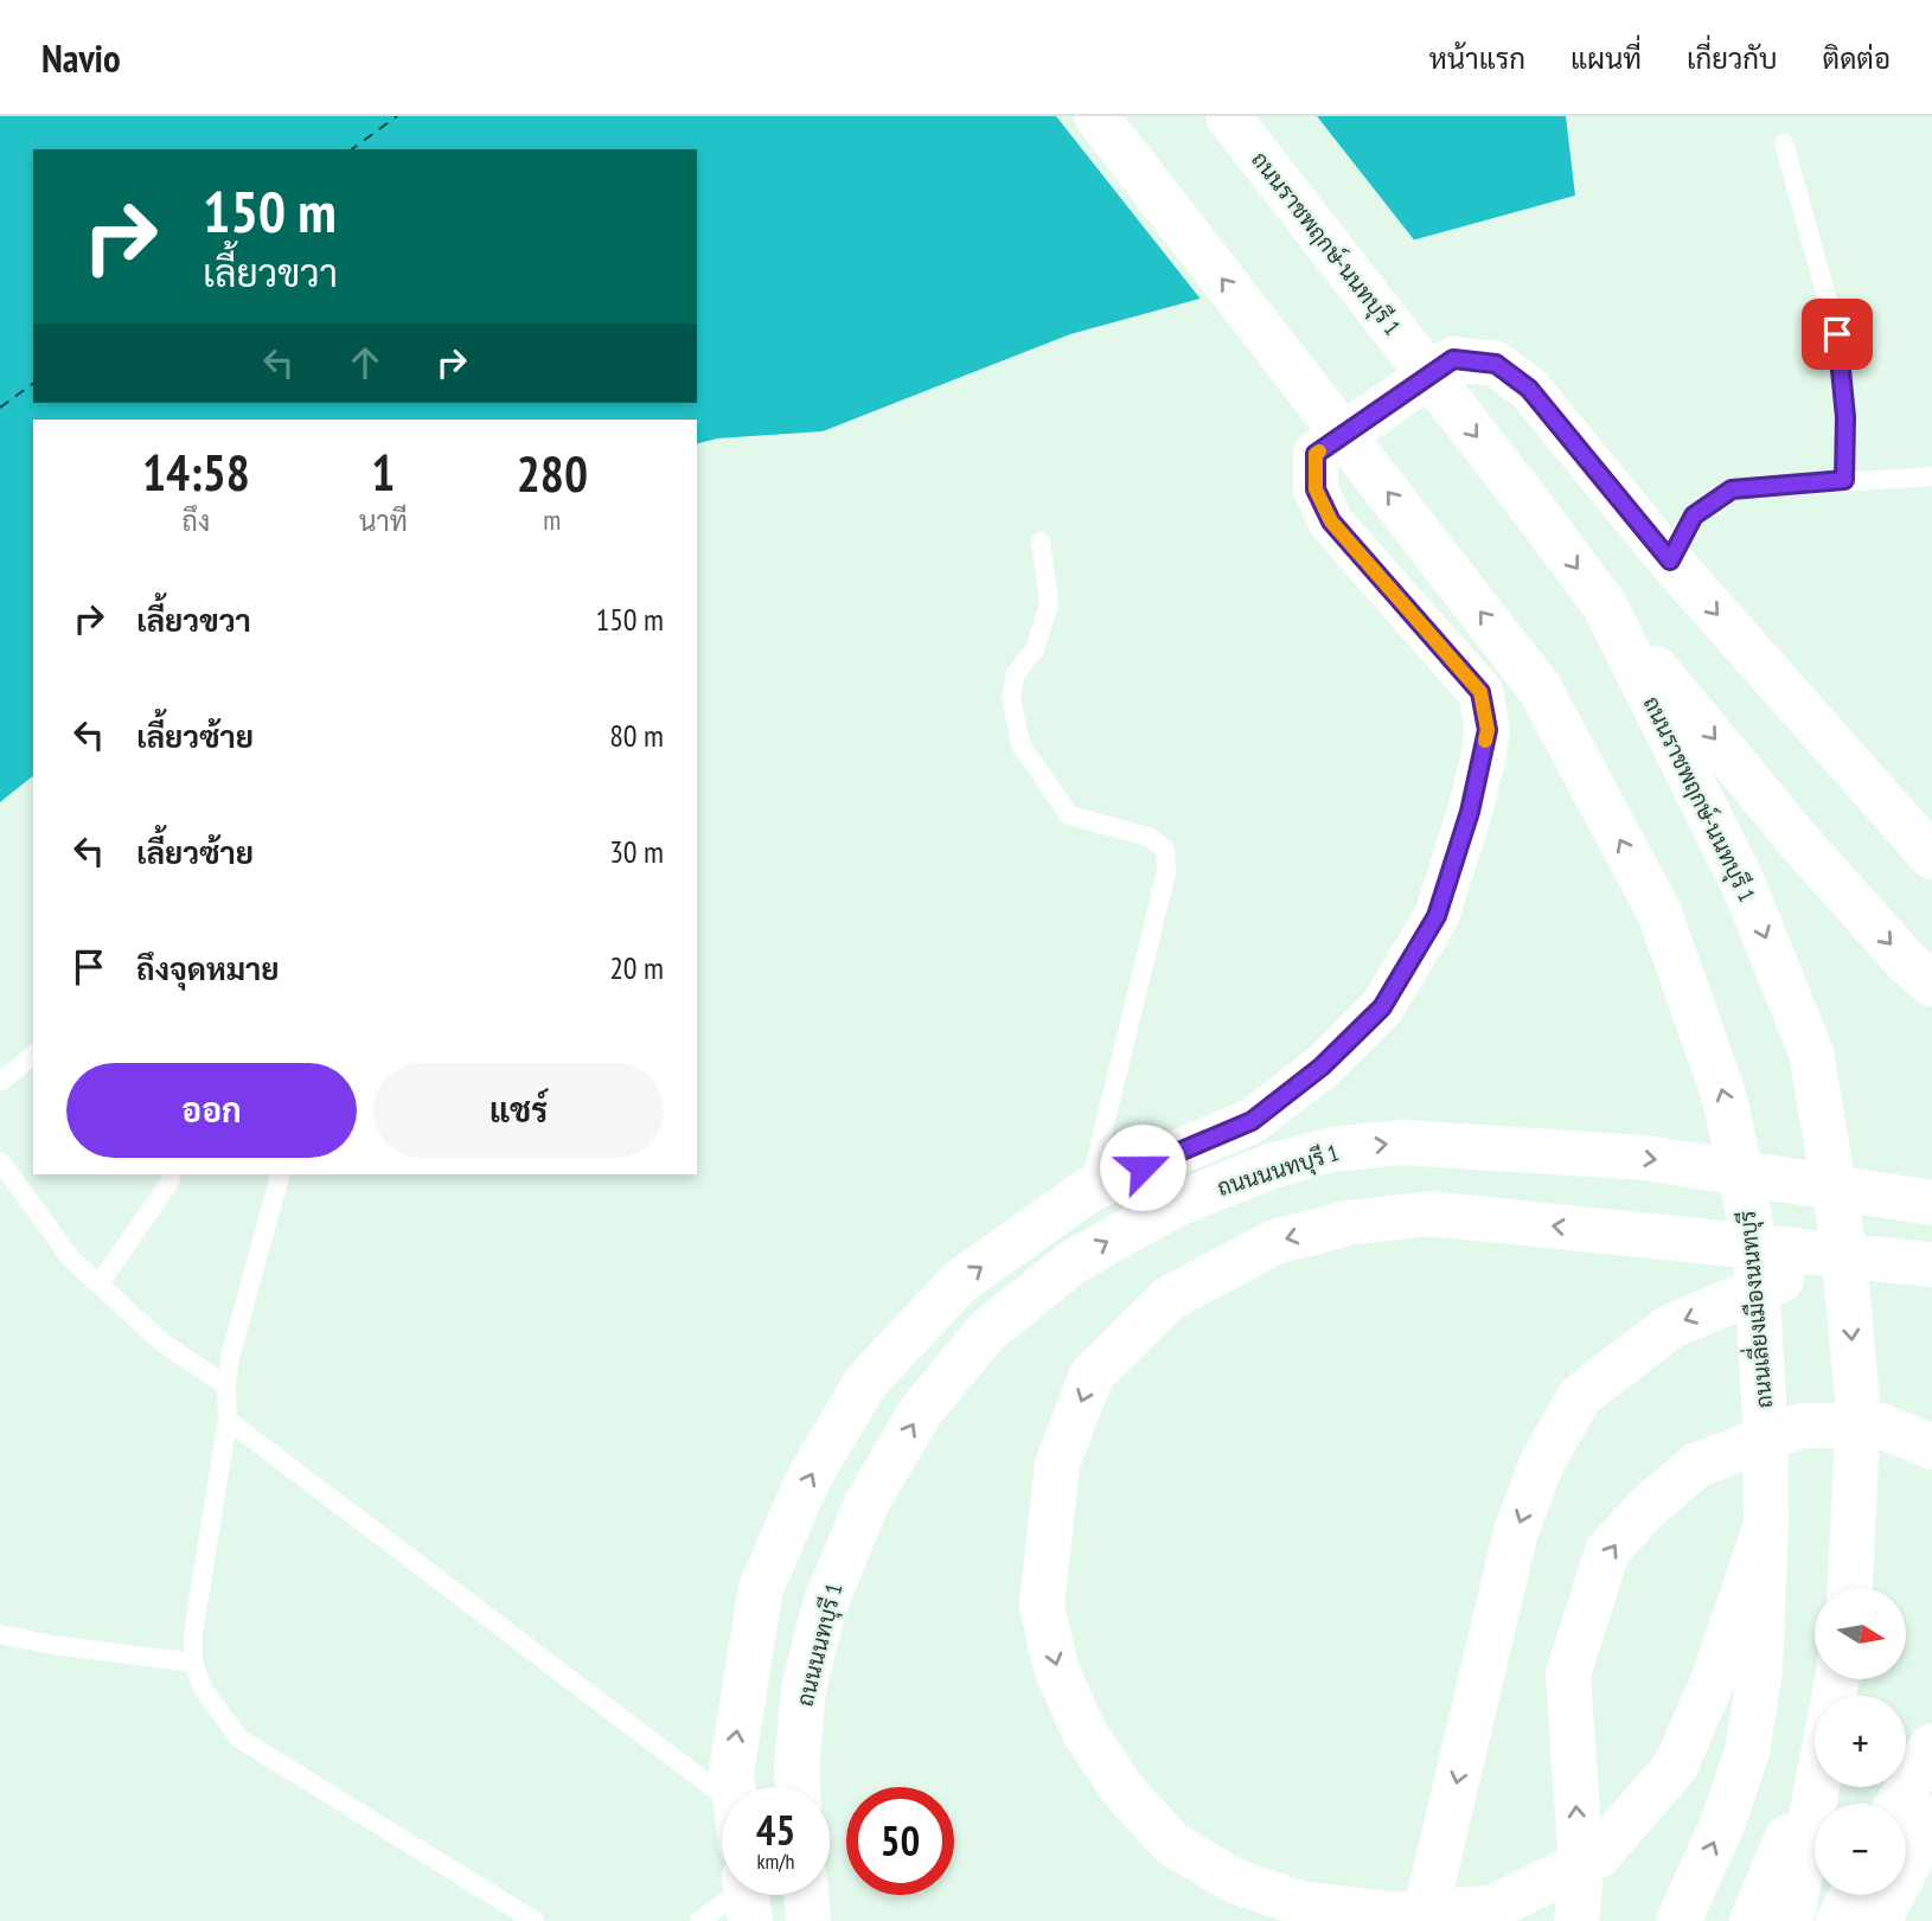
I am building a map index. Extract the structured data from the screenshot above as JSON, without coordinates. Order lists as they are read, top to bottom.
{
  "streets": {
    "main road": ["ถนนราชพฤกษ์-นนทบุรี 1", "ถนนนนทบุรี 1", "ถนนเลี่ยงเมืองนนทบุรี"]
  },
  "one_way": ["ถนนนนทบุรี 1"],
  "north": "right",
  "page": {
    "header": "Navio",
    "nav": [
      "หน้าแรก",
      "แผนที่",
      "เกี่ยวกับ",
      "ติดต่อ"
    ],
    "turn": ["150 m", "เลี้ยวขวา"],
    "eta": [
      "14:58",
      "ถึง",
      "1",
      "นาที",
      "280",
      "m"
    ],
    "list": [
      {
        "name": "เลี้ยวขวา",
        "value": "150 m"
      },
      {
        "name": "เลี้ยวซ้าย",
        "value": "80 m"
      },
      {
        "name": "เลี้ยวซ้าย",
        "value": "30 m"
      },
      {
        "name": "ถึงจุดหมาย",
        "value": "20 m"
      }
    ],
    "buttons": ["ออก", "แชร์"],
    "map_buttons": ["+", "−"],
    "speed": "45 km/h",
    "limit": "50"
  }
}
